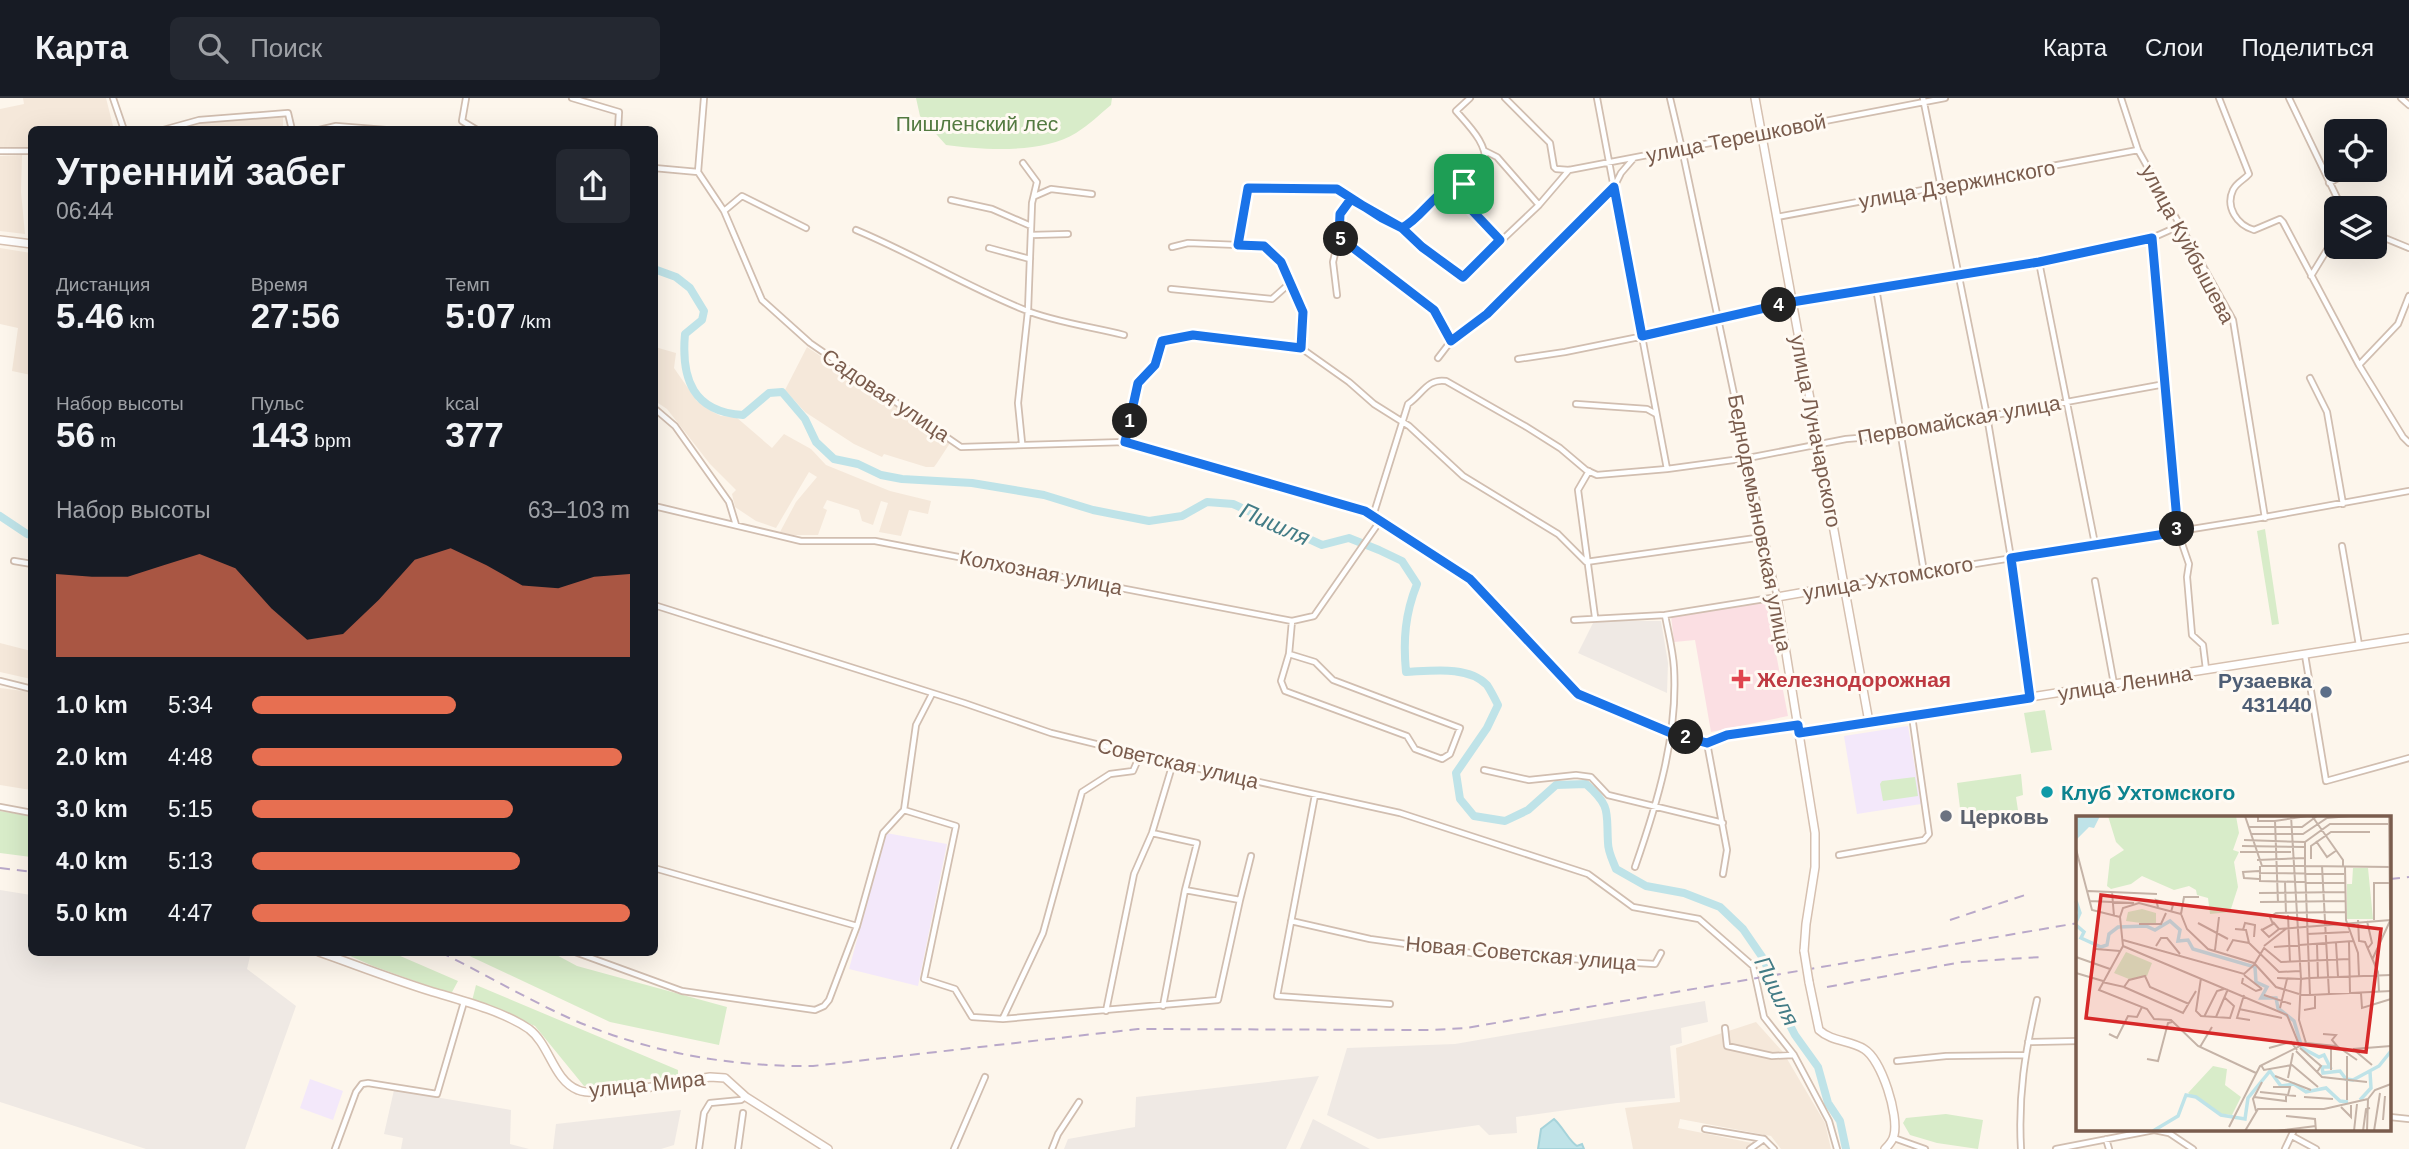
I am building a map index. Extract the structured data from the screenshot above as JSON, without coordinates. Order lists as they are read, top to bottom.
{
  "streets": {
    "main road": [
      "улица Луначарского",
      "Беднодемьяновская улица",
      "улица Ухтомского",
      "улица Ленина",
      "улица Мира"
    ],
    "street": [
      "улица Терешковой",
      "улица Дзержинского",
      "улица Куйбышева",
      "Садовая улица",
      "Первомайская улица",
      "Колхозная улица",
      "Советская улица",
      "Новая Советская улица"
    ]
  },
  "crossings": [
    ["улица Терешковой", "улица Луначарского"],
    ["улица Терешковой", "Беднодемьяновская улица"],
    ["улица Дзержинского", "улица Куйбышева"],
    ["улица Дзержинского", "улица Луначарского"],
    ["улица Куйбышева", "улица Ухтомского"],
    ["Первомайская улица", "улица Луначарского"],
    ["Первомайская улица", "Беднодемьяновская улица"],
    ["улица Луначарского", "улица Ухтомского"],
    ["улица Луначарского", "улица Ленина"],
    ["Беднодемьяновская улица", "улица Ухтомского"],
    ["Беднодемьяновская улица", "улица Ленина"]
  ],
  "water": ["Пишля"],
  "parks": ["Пишленский лес"],
  "places": {
    "health": ["Железнодорожная"],
    "other": ["Рузаевка 431440", "Клуб Ухтомского", "Церковь"]
  },
  "page": {
    "header": "Карта",
    "search": "Поиск",
    "nav": ["Карта", "Слои", "Поделиться"],
    "heading": ["Утренний забег", "06:44"],
    "pins": [
      "5",
      "4",
      "1",
      "3",
      "2"
    ],
    "stats": [
      ["Дистанция", "5.46 km"],
      ["Время", "27:56"],
      ["Темп", "5:07 /km"],
      ["Набор высоты", "56 m"],
      ["Пульс", "143 bpm"],
      ["kcal", "377"]
    ],
    "chart": ["Набор высоты", "63–103 m"],
    "list": [
      {
        "name": "1.0 km",
        "note": "5:34"
      },
      {
        "name": "2.0 km",
        "note": "4:48"
      },
      {
        "name": "3.0 km",
        "note": "5:15"
      },
      {
        "name": "4.0 km",
        "note": "5:13"
      },
      {
        "name": "5.0 km",
        "note": "4:47"
      }
    ]
  }
}
